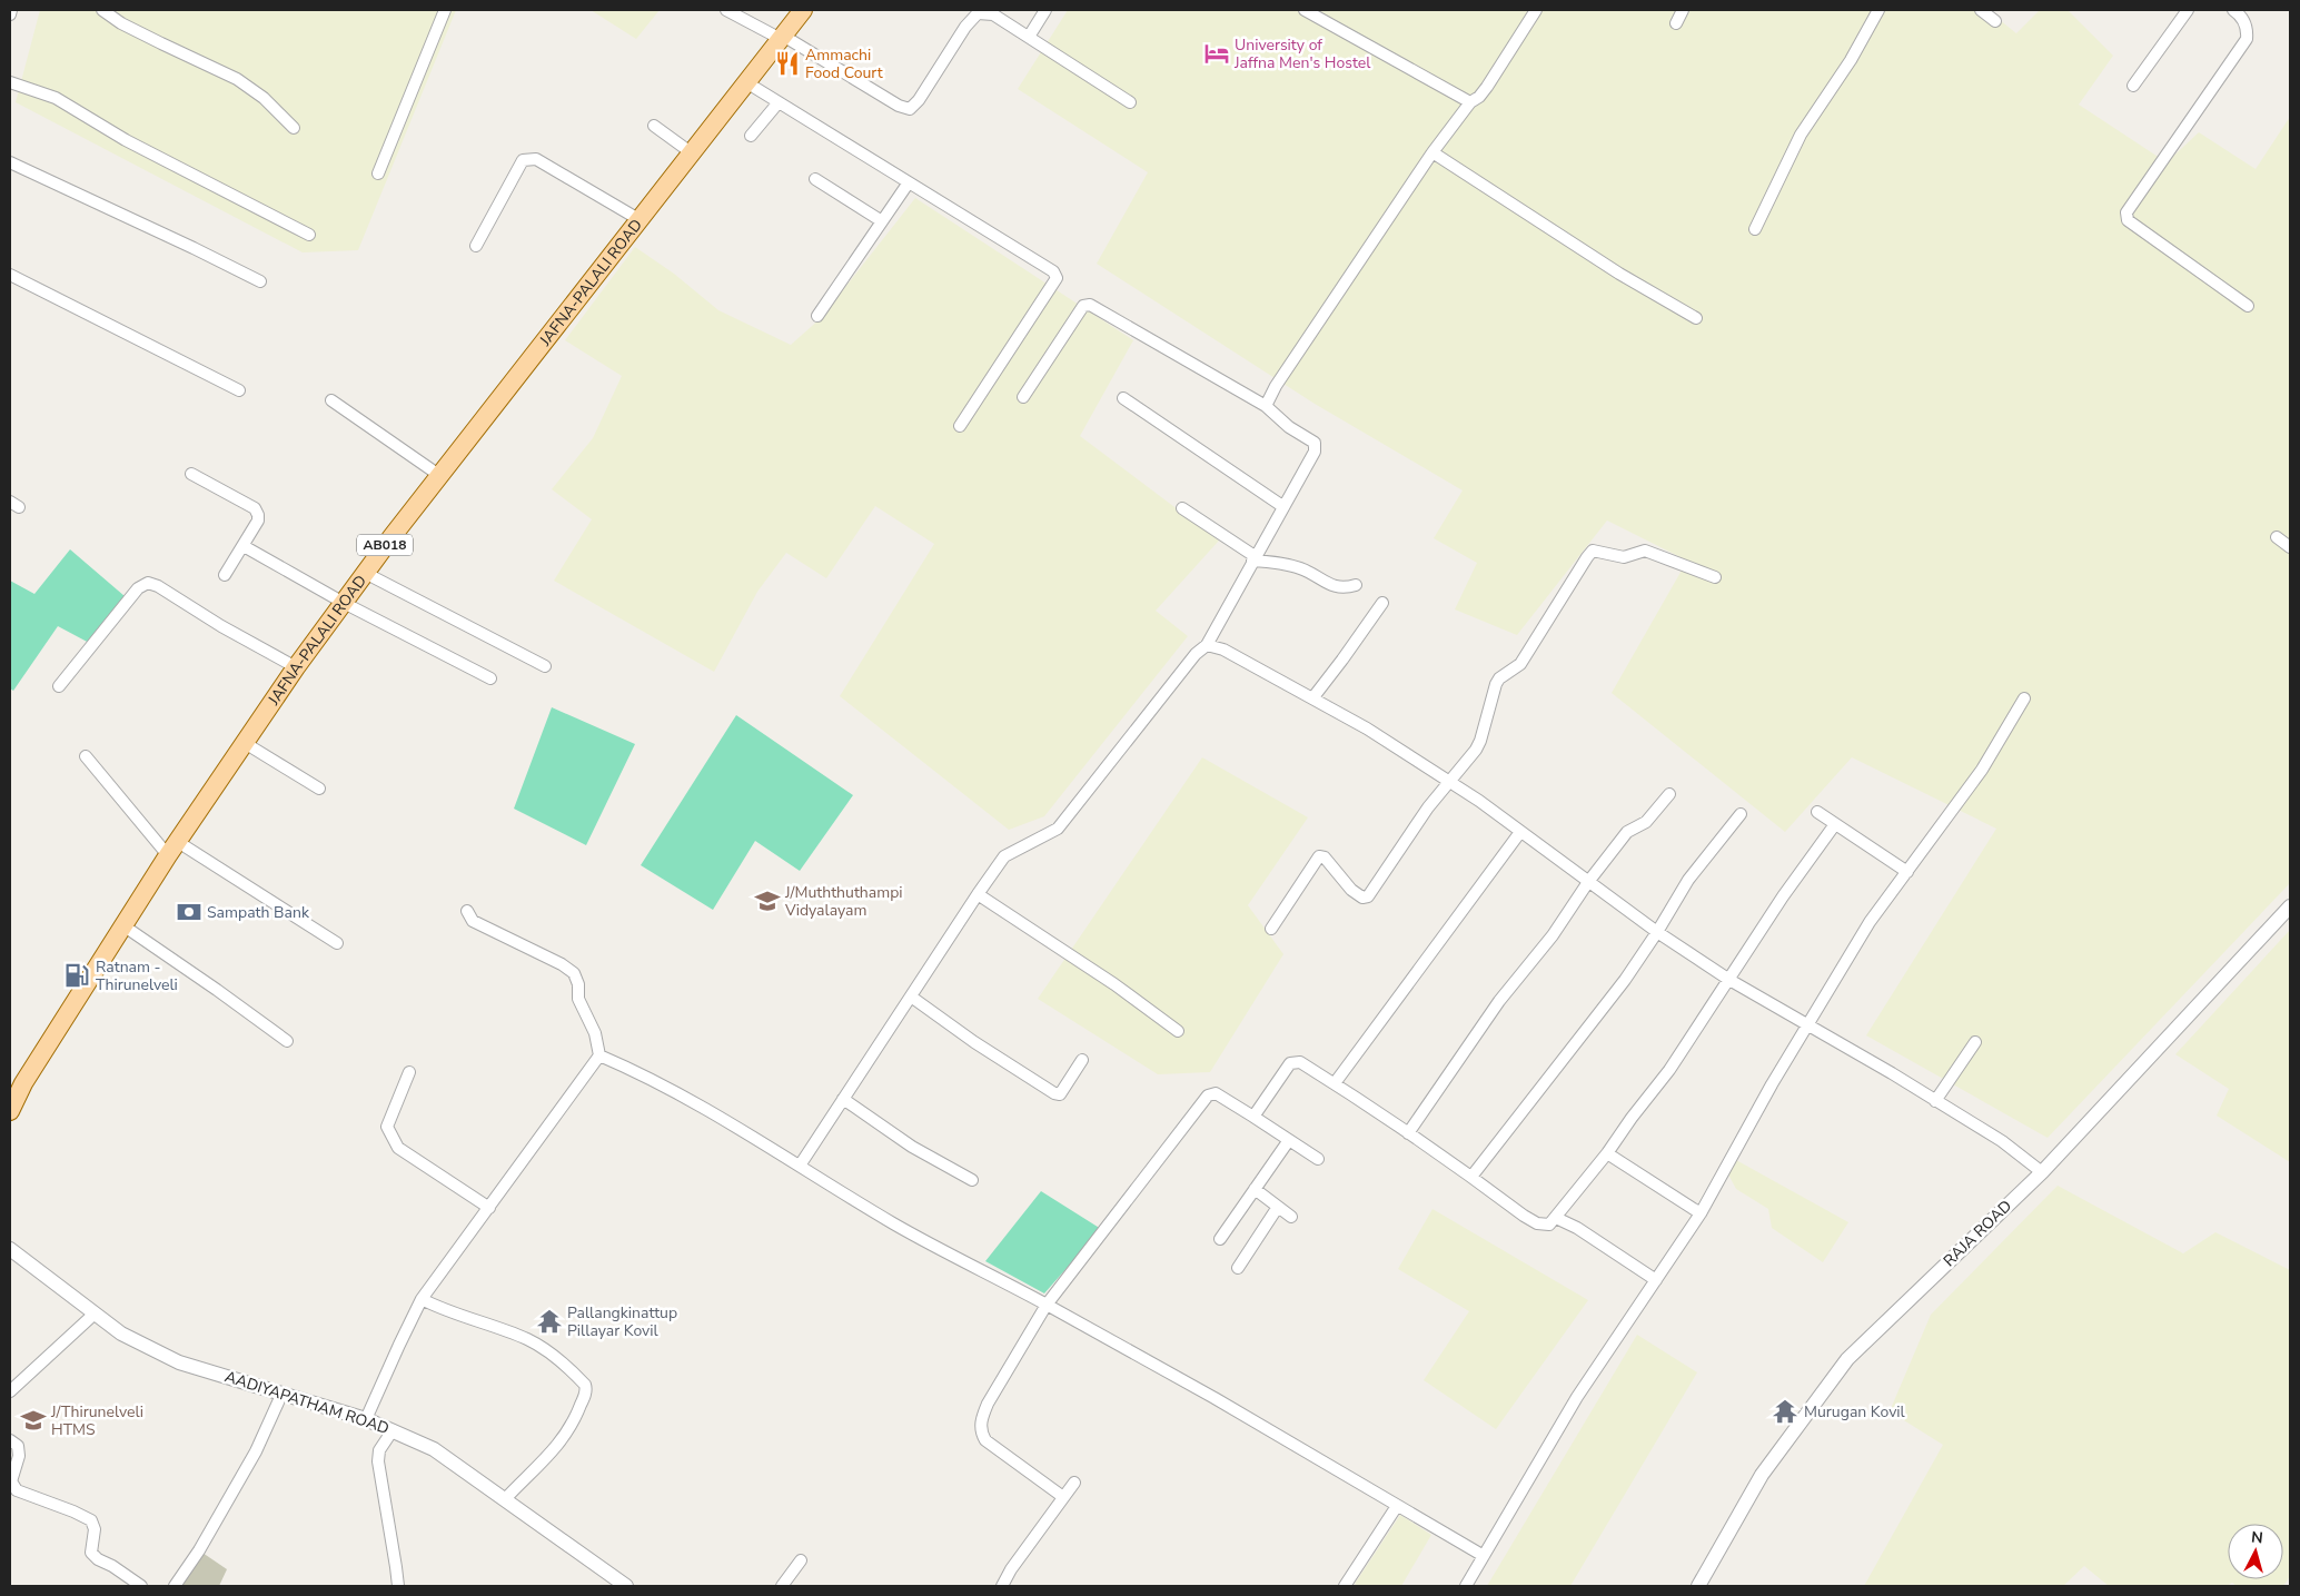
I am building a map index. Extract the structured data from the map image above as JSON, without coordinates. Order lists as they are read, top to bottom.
{
  "streets": {
    "main road": ["JAFNA-PALALI ROAD", "AB018"],
    "street": ["RAJA ROAD", "AADIYAPATHAM ROAD"]
  },
  "places": {
    "hotel": ["University of Jaffna Men's Hostel"],
    "restaurant": ["Ammachi Food Court"],
    "school or university": ["J/Muththuthampi Vidyalayam", "J/Thirunelveli HTMS"],
    "bank": ["Sampath Bank"],
    "fuel station": ["Ratnam - Thirunelveli"],
    "temple": ["Pallangkinattup Pillayar Kovil", "Murugan Kovil"]
  },
  "north": "top"
}
